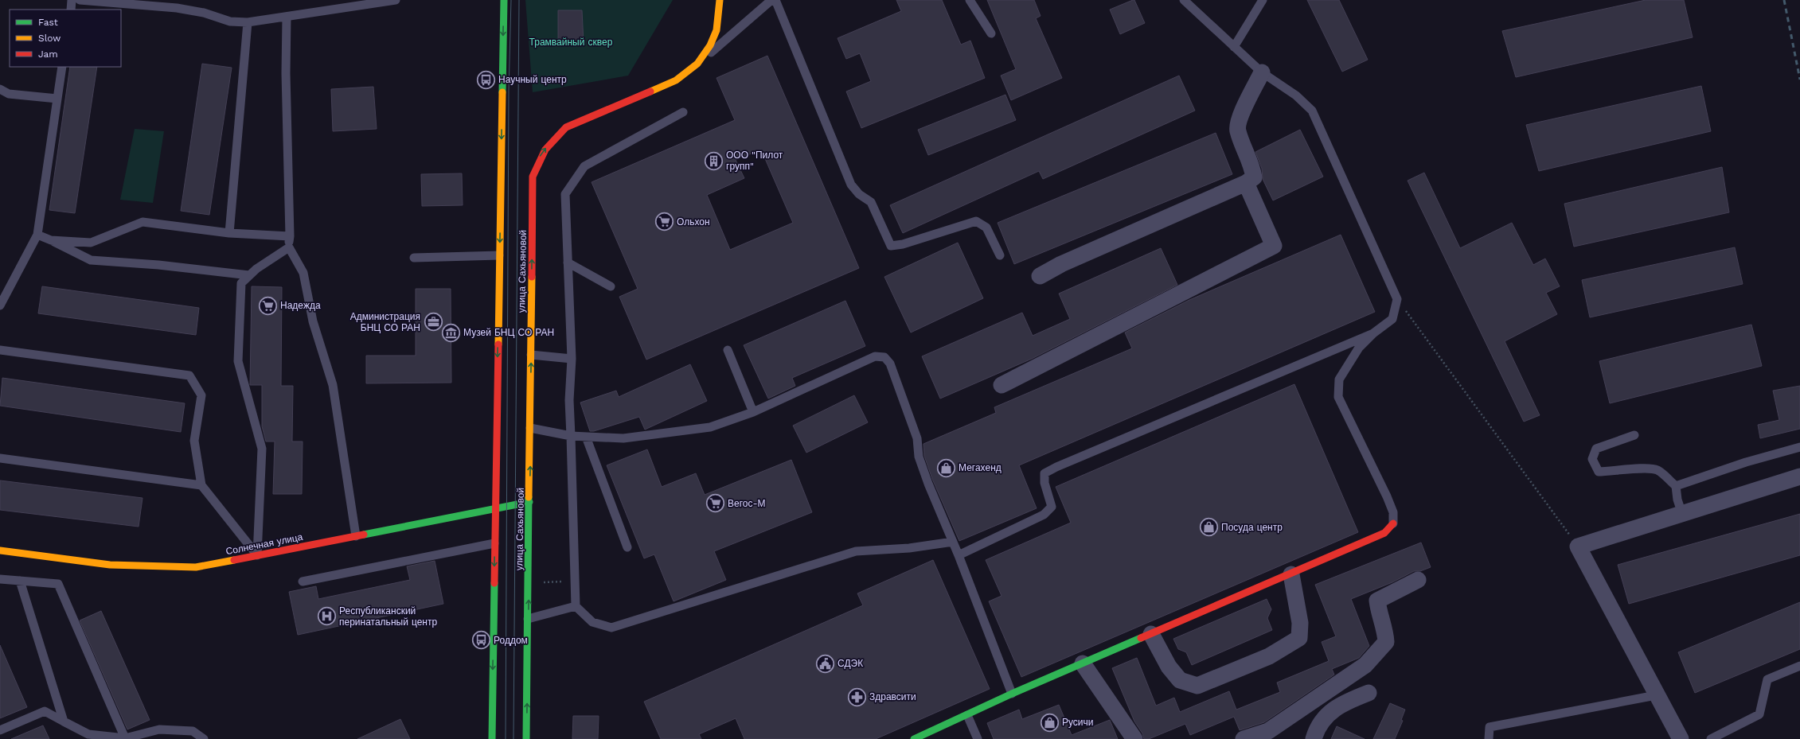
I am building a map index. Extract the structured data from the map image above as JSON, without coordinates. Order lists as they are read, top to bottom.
{
  "streets": {
    "main road": ["улица Сахьяновой", "Солнечная улица"]
  },
  "crossings": [
    ["улица Сахьяновой", "Солнечная улица"]
  ],
  "parks": ["Трамвайный сквер"],
  "places": {
    "bus stop": ["Научный центр", "Роддом"],
    "building": ["ООО \"Пилот групп\""],
    "supermarket": ["Ольхон", "Надежда", "Вегос-М"],
    "office": ["Администрация БНЦ СО РАН"],
    "museum": ["Музей БНЦ СО РАН"],
    "shop": ["Мегахенд", "Посуда центр", "Русичи"],
    "hospital": ["Республиканский перинатальный центр"],
    "public building": ["СДЭК"],
    "pharmacy": ["Здравсити"]
  },
  "legend": ["Fast", "Slow", "Jam"]
}
